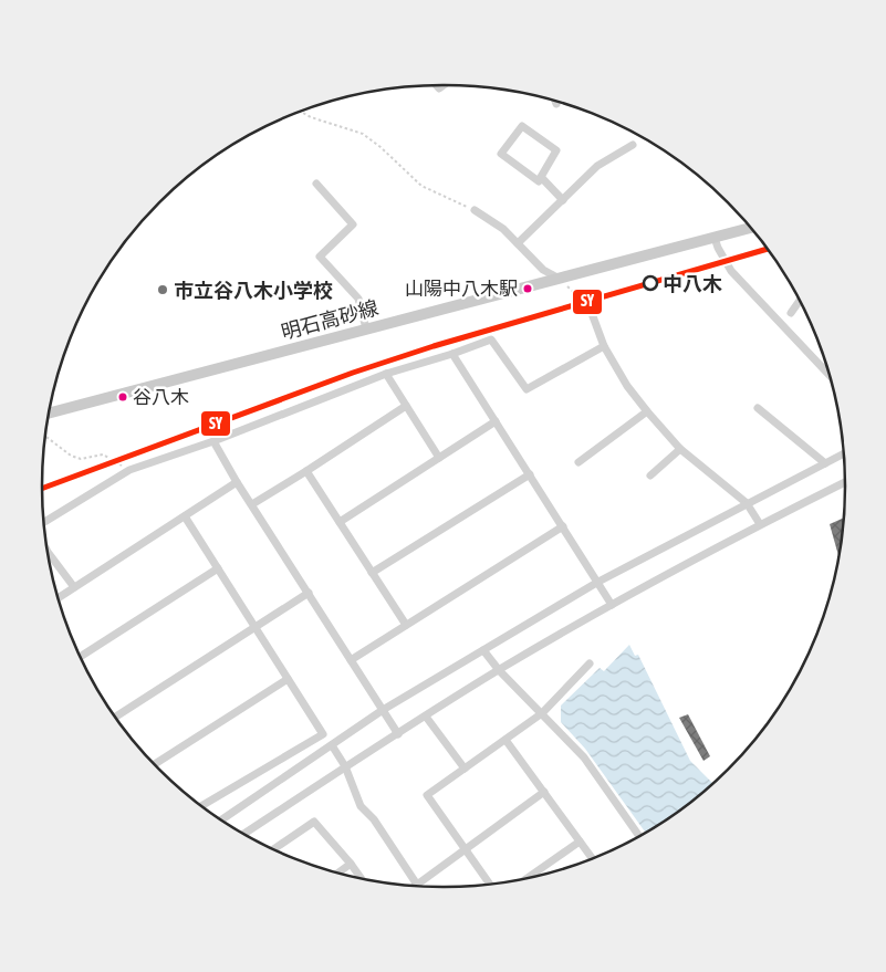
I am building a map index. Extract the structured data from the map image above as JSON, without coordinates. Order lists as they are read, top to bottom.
{
  "streets": {
    "main road": ["明石高砂線"]
  },
  "places": [
    "中八木",
    "山陽中八木駅",
    "市立谷八木小学校",
    "谷八木"
  ],
  "lines": ["transit line SY"]
}
